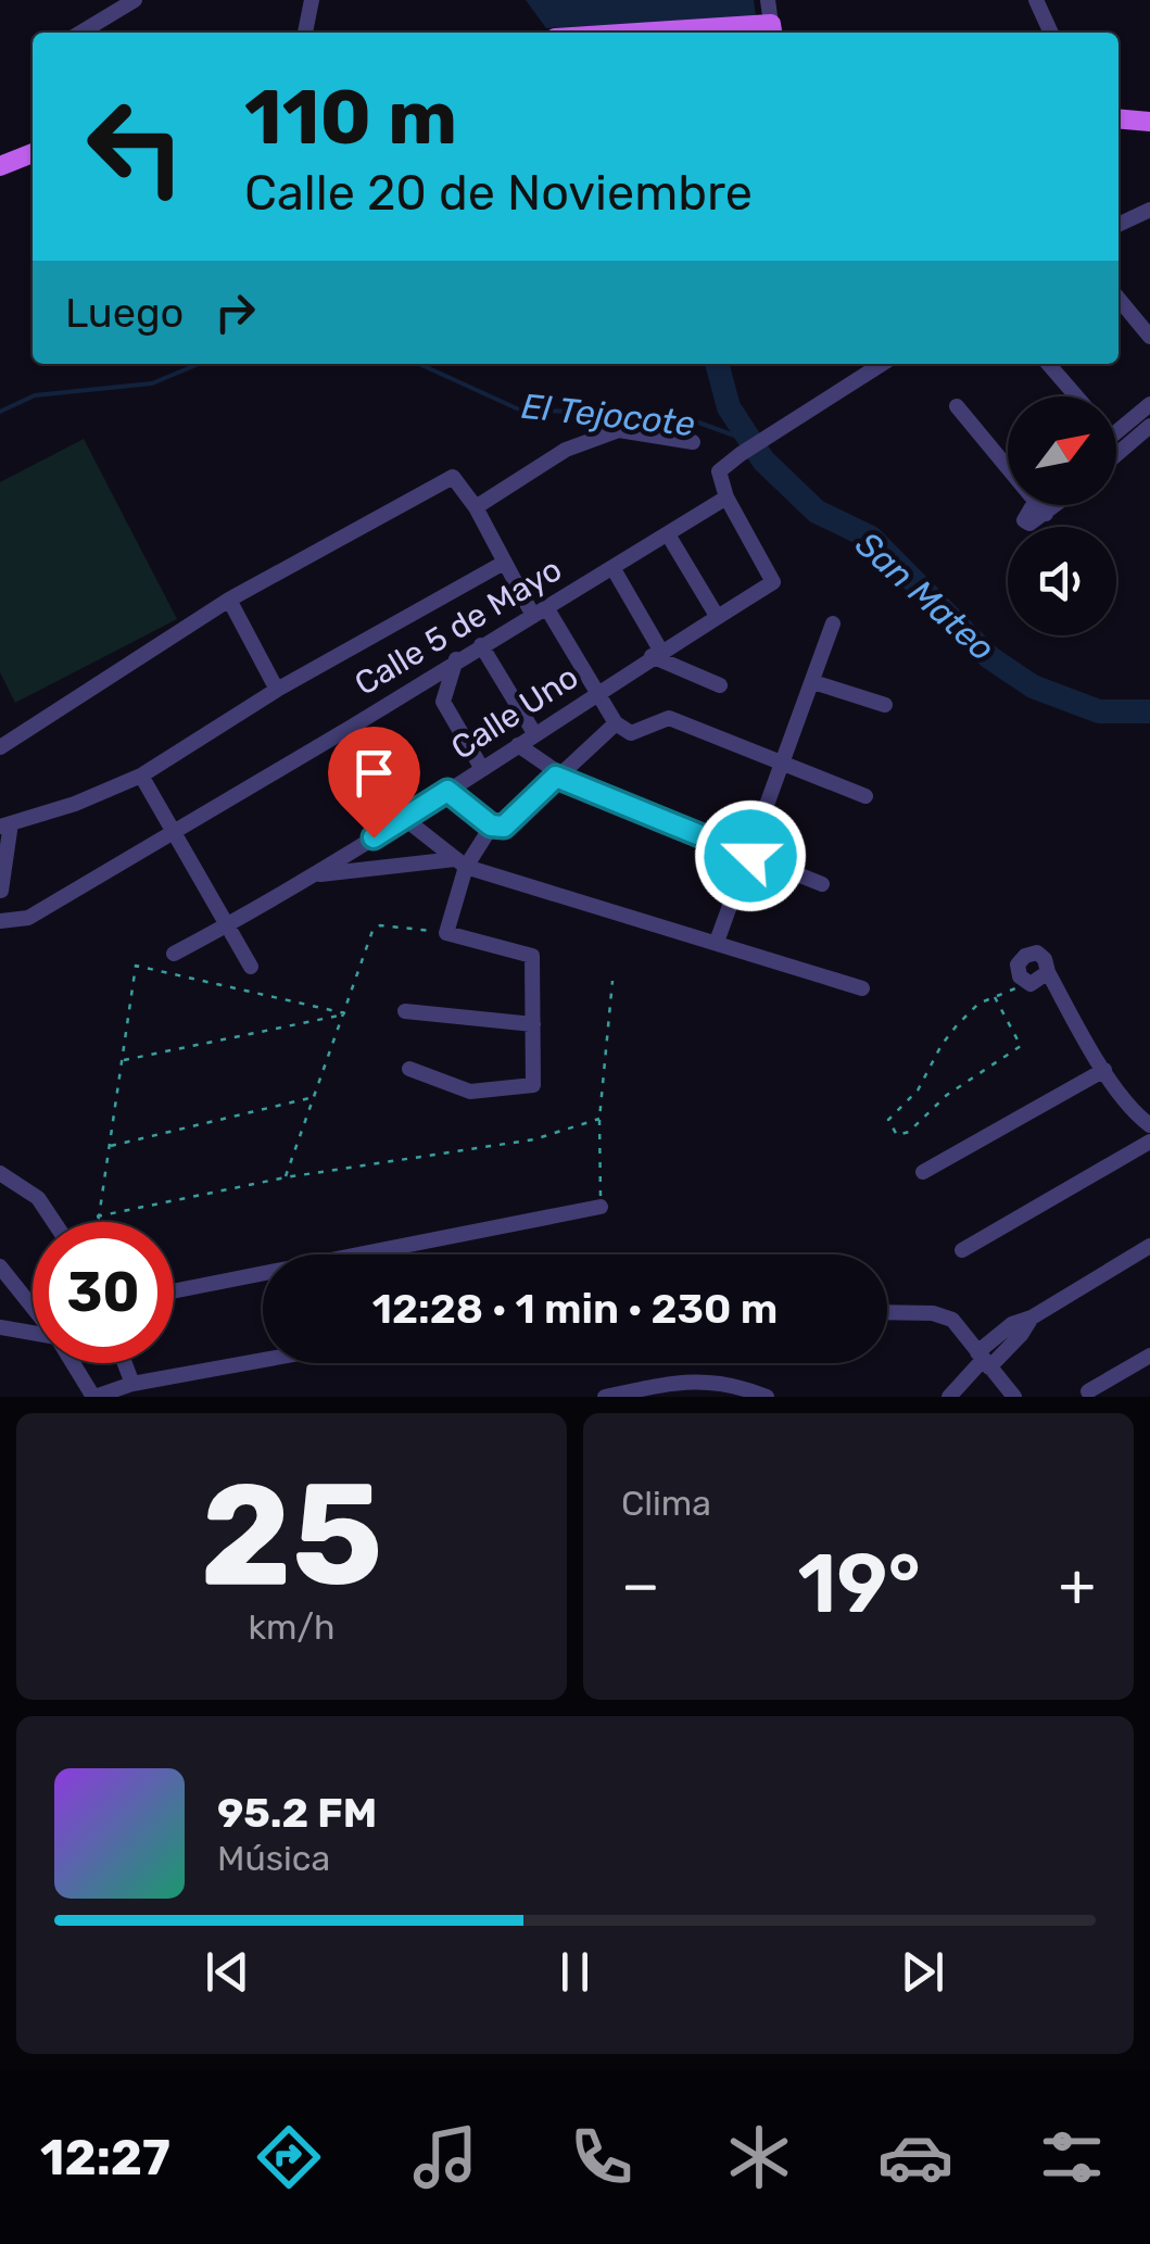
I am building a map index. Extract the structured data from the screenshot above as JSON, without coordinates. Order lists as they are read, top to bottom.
{
  "streets": {
    "street": ["Calle 5 de Mayo", "Calle Uno"]
  },
  "crossings": [
    ["Calle 5 de Mayo", "Calle Uno"]
  ],
  "water": ["El Tejocote", "San Mateo"],
  "north": "top right",
  "page": {
    "turn": ["110 m", "Calle 20 de Noviembre"],
    "then": "Luego",
    "limit": "30",
    "trip": "12:28 · 1 min · 230 m",
    "tile": [
      ["25", "km/h"],
      "Clima"
    ],
    "heat": ["−", "19°", "+"],
    "song": ["95.2 FM", "Música"],
    "tabs": "12:27"
  }
}
